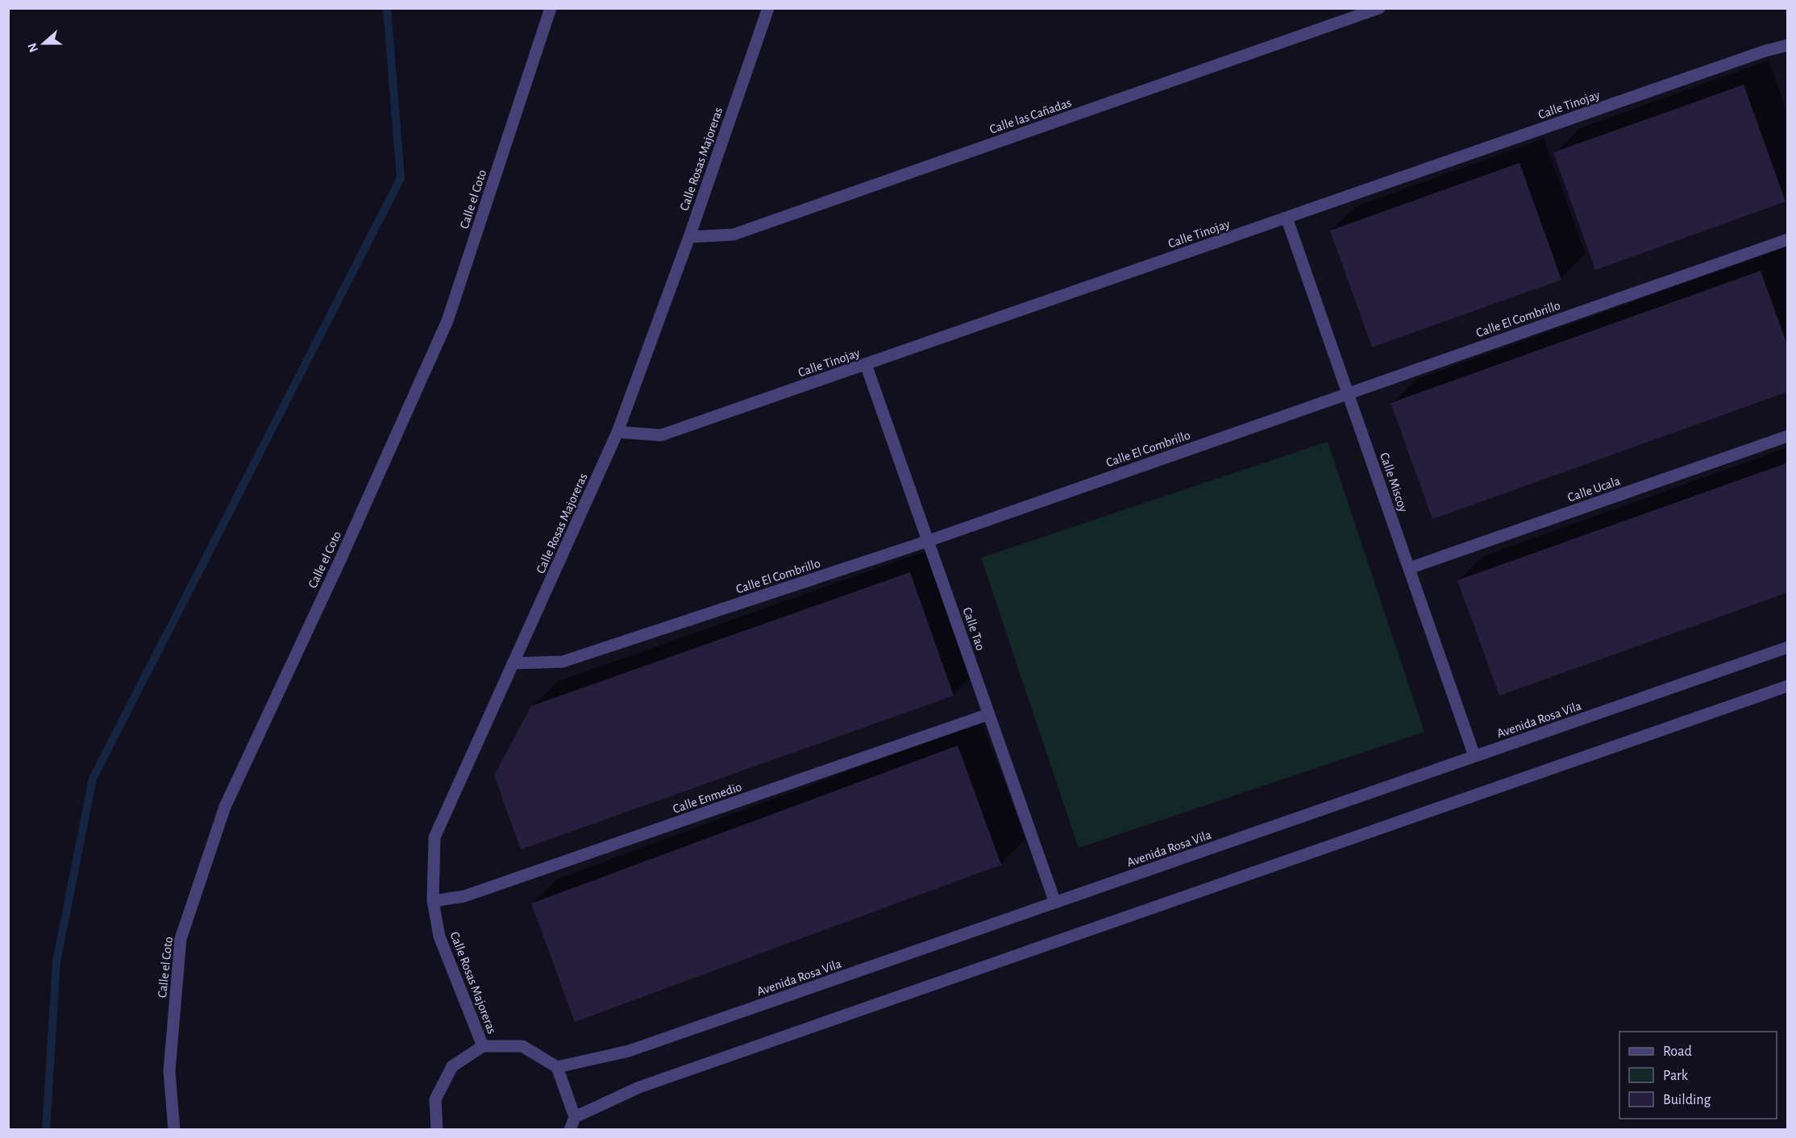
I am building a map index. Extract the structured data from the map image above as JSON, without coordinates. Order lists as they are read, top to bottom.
{
  "streets": {
    "street": [
      "Calle Tinojay",
      "Calle las Cañadas",
      "Calle Rosas Majoreras",
      "Calle el Coto",
      "Calle El Combrillo",
      "Calle Miscoy",
      "Calle Ucala",
      "Calle Tao",
      "Avenida Rosa Vila",
      "Calle Enmedio"
    ]
  },
  "crossings": [
    ["Calle Tinojay", "Calle Rosas Majoreras"],
    ["Calle Tinojay", "Calle Miscoy"],
    ["Calle Tinojay", "Calle Tao"],
    ["Calle las Cañadas", "Calle Rosas Majoreras"],
    ["Calle Rosas Majoreras", "Calle El Combrillo"],
    ["Calle Rosas Majoreras", "Calle Enmedio"],
    ["Calle El Combrillo", "Calle Miscoy"],
    ["Calle El Combrillo", "Calle Tao"],
    ["Calle Miscoy", "Calle Ucala"],
    ["Calle Miscoy", "Avenida Rosa Vila"],
    ["Calle Tao", "Avenida Rosa Vila"],
    ["Calle Tao", "Calle Enmedio"]
  ],
  "legend": ["Road", "Park", "Building"],
  "north": "left"
}
